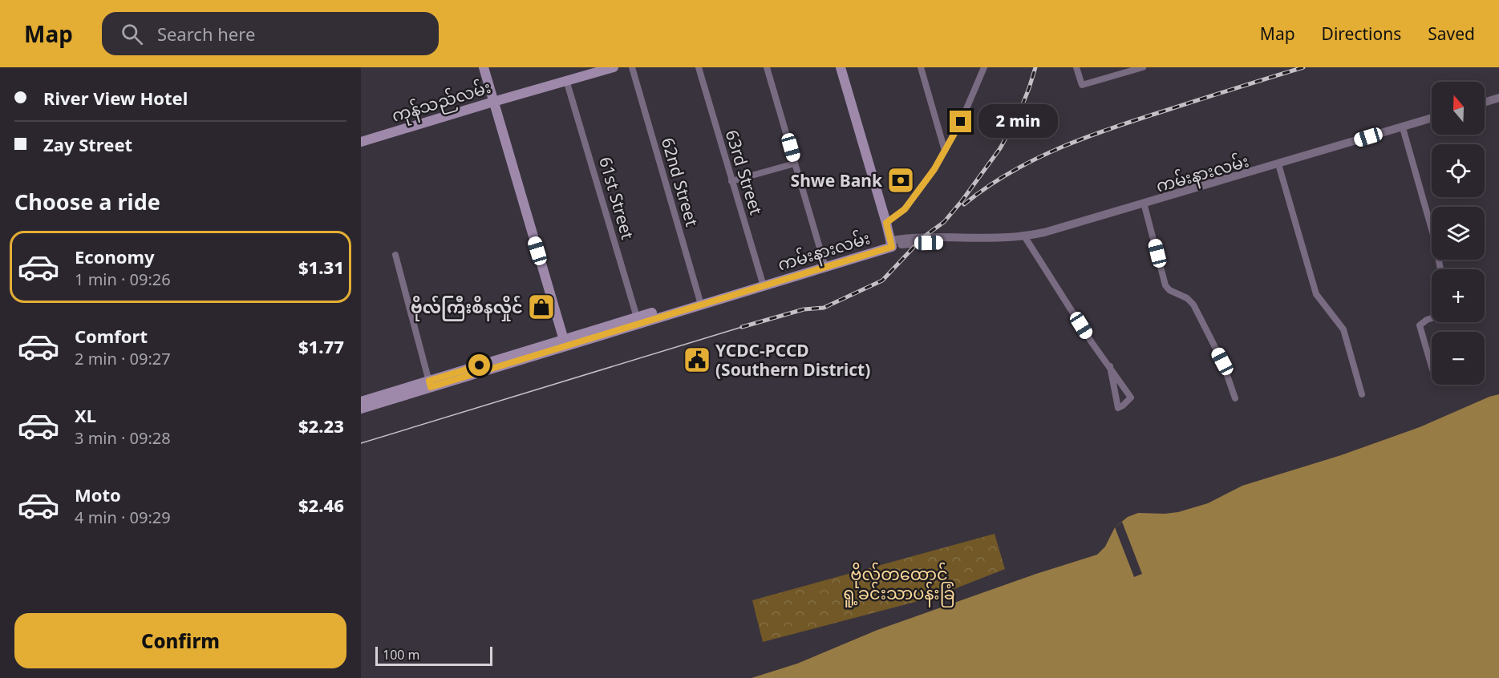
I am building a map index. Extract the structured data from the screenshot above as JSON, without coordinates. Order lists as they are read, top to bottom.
{
  "streets": {
    "main road": ["ကုန်သည်လမ်း", "ကမ်းနားလမ်း"],
    "street": ["63rd Street", "62nd Street", "61st Street"]
  },
  "crossings": [
    ["ကုန်သည်လမ်း", "61st Street"],
    ["63rd Street", "ကမ်းနားလမ်း"],
    ["ကမ်းနားလမ်း", "62nd Street"],
    ["ကမ်းနားလမ်း", "61st Street"]
  ],
  "parks": ["ဗိုလ်တထောင် ရူ့ခင်းသာပန်းခြံ"],
  "places": {
    "bank": ["Shwe Bank"],
    "shop": ["ဗိုလ်ကြီးစိနလှိုင်"],
    "public building": ["YCDC-PCCD (Southern District)"]
  },
  "scale_bar": "100 m",
  "north": "top",
  "page": {
    "header": "Map",
    "search": "Search here",
    "nav": ["Map", "Directions", "Saved"],
    "banner": ["River View Hotel", "Zay Street"],
    "map_buttons": ["+", "−"],
    "bubble": "2 min",
    "heading": "Choose a ride",
    "list": [
      {
        "name": "Economy",
        "note": "1 min · 09:26",
        "value": "$1.31"
      },
      {
        "name": "Comfort",
        "note": "2 min · 09:27",
        "value": "$1.77"
      },
      {
        "name": "XL",
        "note": "3 min · 09:28",
        "value": "$2.23"
      },
      {
        "name": "Moto",
        "note": "4 min · 09:29",
        "value": "$2.46"
      }
    ],
    "buttons": "Confirm",
    "scale": "100 m"
  }
}
